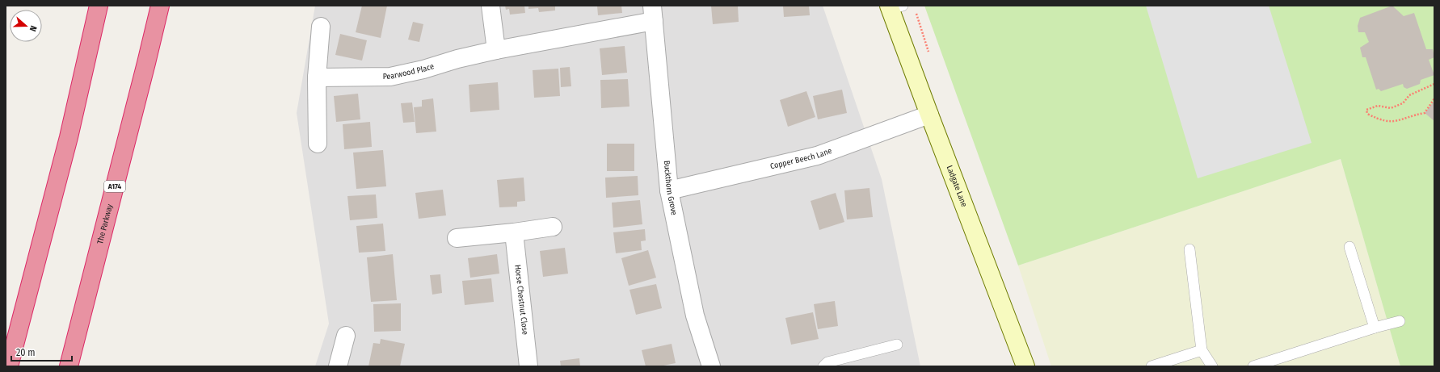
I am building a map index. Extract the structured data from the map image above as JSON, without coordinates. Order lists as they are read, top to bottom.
{
  "streets": {
    "highway": ["A174", "The Parkway"],
    "main road": ["Ladgate Lane"],
    "street": [
      "Pearwood Place",
      "Copper Beech Lane",
      "Buckthorn Grove",
      "Horse Chestnut Close"
    ]
  },
  "crossings": [
    ["Pearwood Place", "Buckthorn Grove"],
    ["Copper Beech Lane", "Ladgate Lane"],
    ["Copper Beech Lane", "Buckthorn Grove"]
  ],
  "scale_bar": "20 m",
  "north": "right"
}
